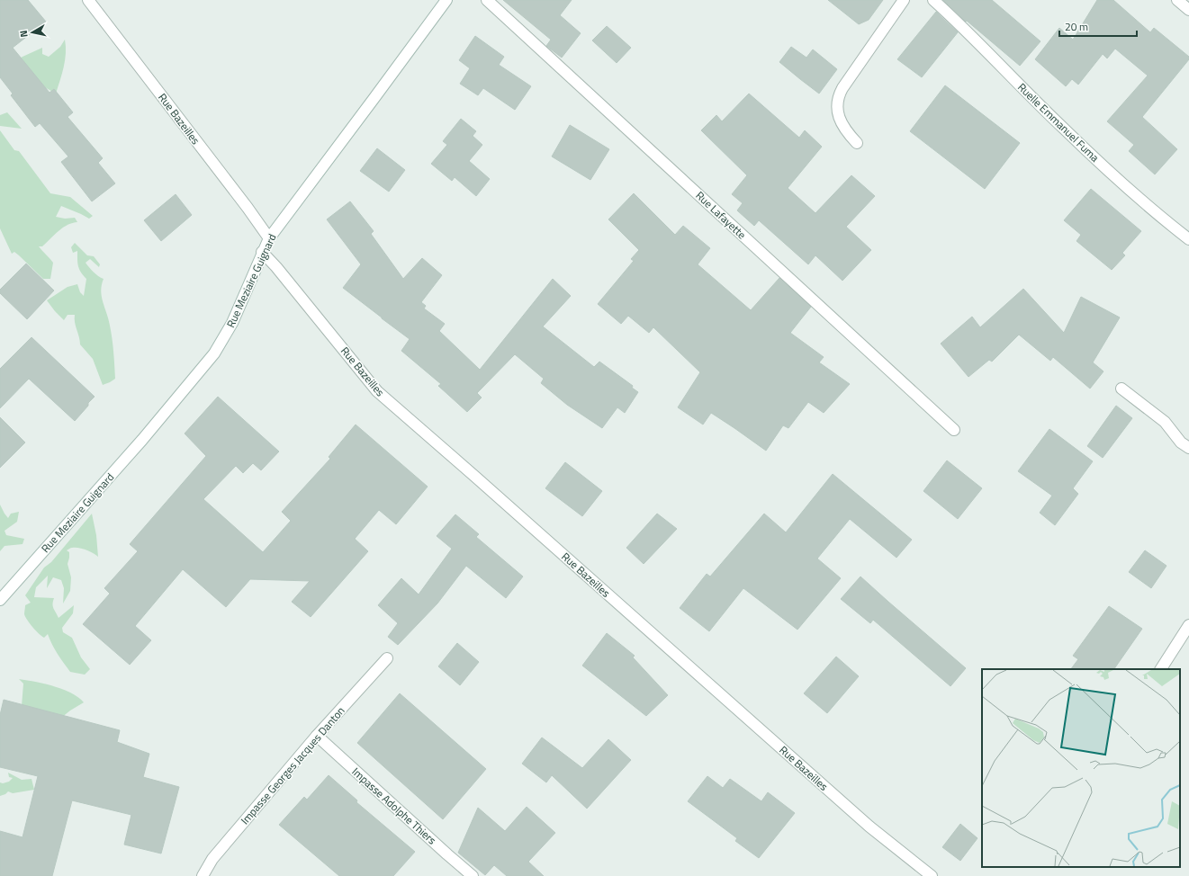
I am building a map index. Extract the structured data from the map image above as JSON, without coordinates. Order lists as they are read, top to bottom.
{
  "streets": {
    "street": [
      "Rue Bazeilles",
      "Ruelle Emmanuel Fuma",
      "Rue Lafayette",
      "Rue Meziaire Guignard",
      "Impasse Georges Jacques Danton",
      "Impasse Adolphe Thiers"
    ]
  },
  "crossings": [
    ["Rue Bazeilles", "Rue Meziaire Guignard"],
    ["Impasse Georges Jacques Danton", "Impasse Adolphe Thiers"]
  ],
  "scale_bar": "20 m",
  "north": "left"
}
